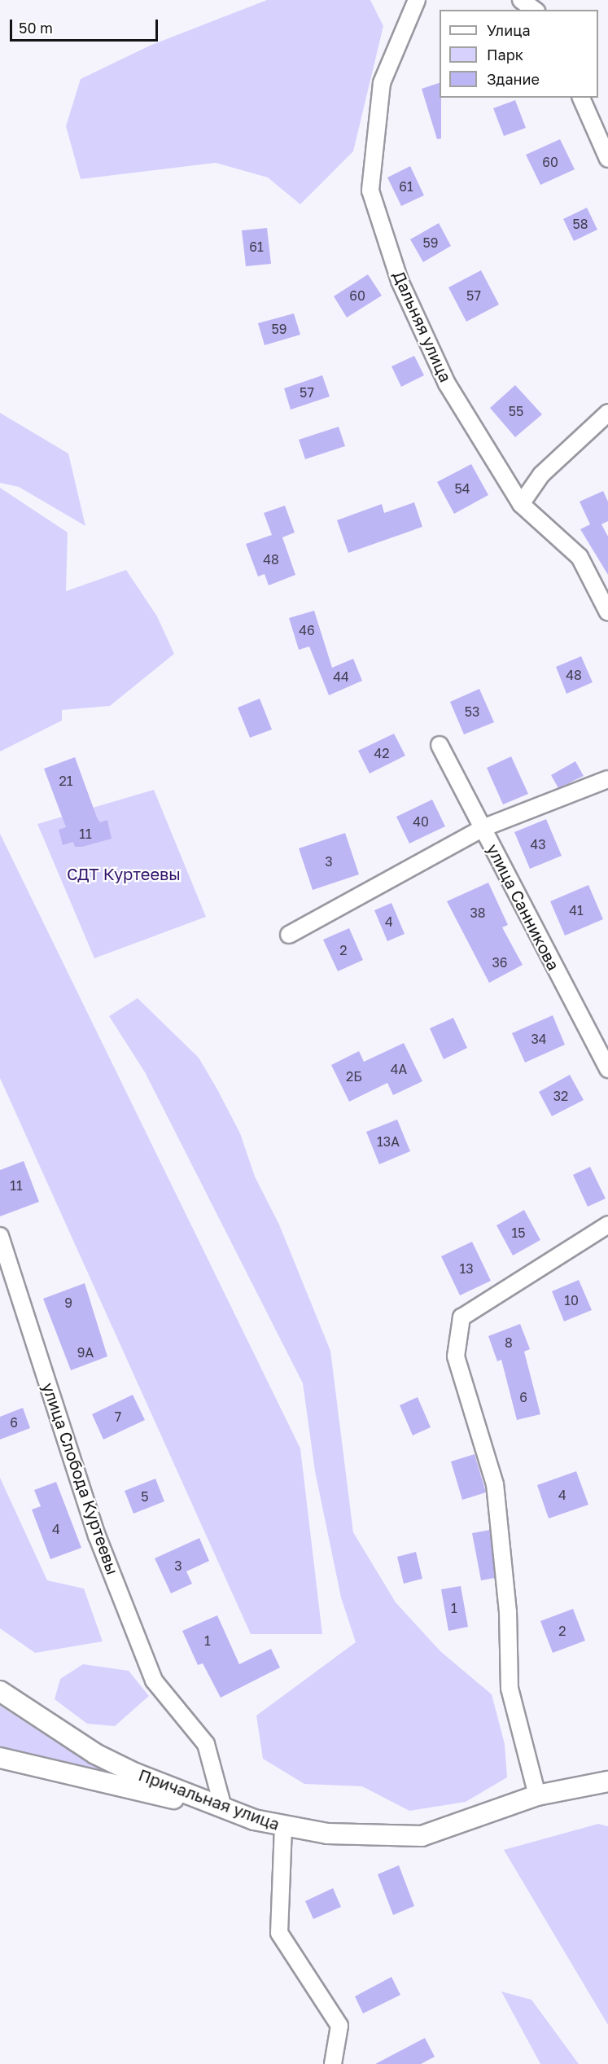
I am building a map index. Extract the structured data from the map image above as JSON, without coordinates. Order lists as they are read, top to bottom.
{
  "streets": {
    "street": [
      "Дальняя улица",
      "улица Санникова",
      "улица Слобода Куртеевы",
      "Причальная улица"
    ]
  },
  "crossings": [
    ["улица Слобода Куртеевы", "Причальная улица"]
  ],
  "parks": ["СДТ Куртеевы"],
  "house_numbers": [
    "60",
    "61",
    "58",
    "59",
    "61",
    "60",
    "57",
    "59",
    "57",
    "55",
    "54",
    "48",
    "46",
    "48",
    "44",
    "53",
    "42",
    "21",
    "40",
    "11",
    "43",
    "3",
    "41",
    "38",
    "4",
    "2",
    "36",
    "34",
    "4А",
    "2Б",
    "32",
    "13А",
    "11",
    "15",
    "13",
    "10",
    "9",
    "8",
    "9А",
    "6",
    "7",
    "6",
    "4",
    "5",
    "4",
    "3",
    "1",
    "2",
    "1"
  ],
  "legend": ["Улица", "Парк", "Здание"],
  "scale_bar": "50 m"
}
